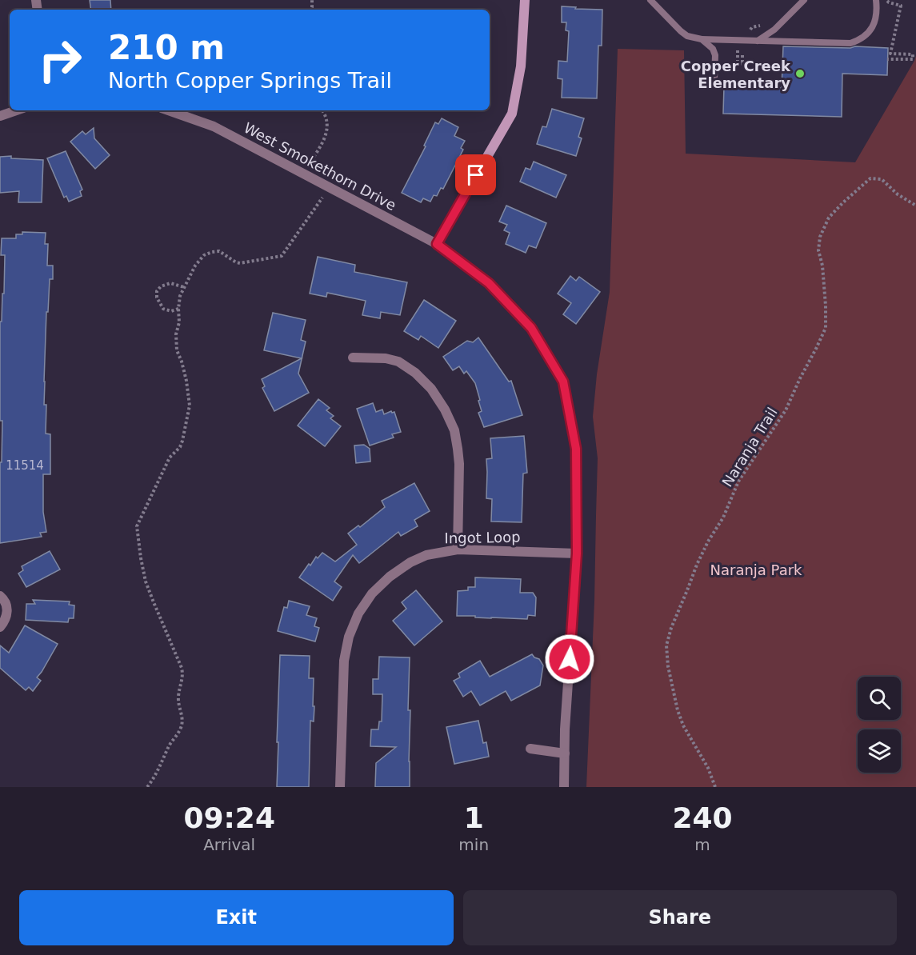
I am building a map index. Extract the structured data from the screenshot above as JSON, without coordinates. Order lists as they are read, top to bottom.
{
  "streets": {
    "street": ["West Smokethorn Drive", "Ingot Loop"],
    "path": ["Naranja Trail"]
  },
  "crossings": [
    ["West Smokethorn Drive", "Ingot Loop"]
  ],
  "parks": ["Naranja Park"],
  "places": ["Copper Creek Elementary"],
  "house_numbers": ["11514"],
  "page": {
    "turn": ["210 m", "North Copper Springs Trail"],
    "eta": [
      "09:24",
      "Arrival",
      "1",
      "min",
      "240",
      "m"
    ],
    "buttons": ["Exit", "Share"]
  }
}
